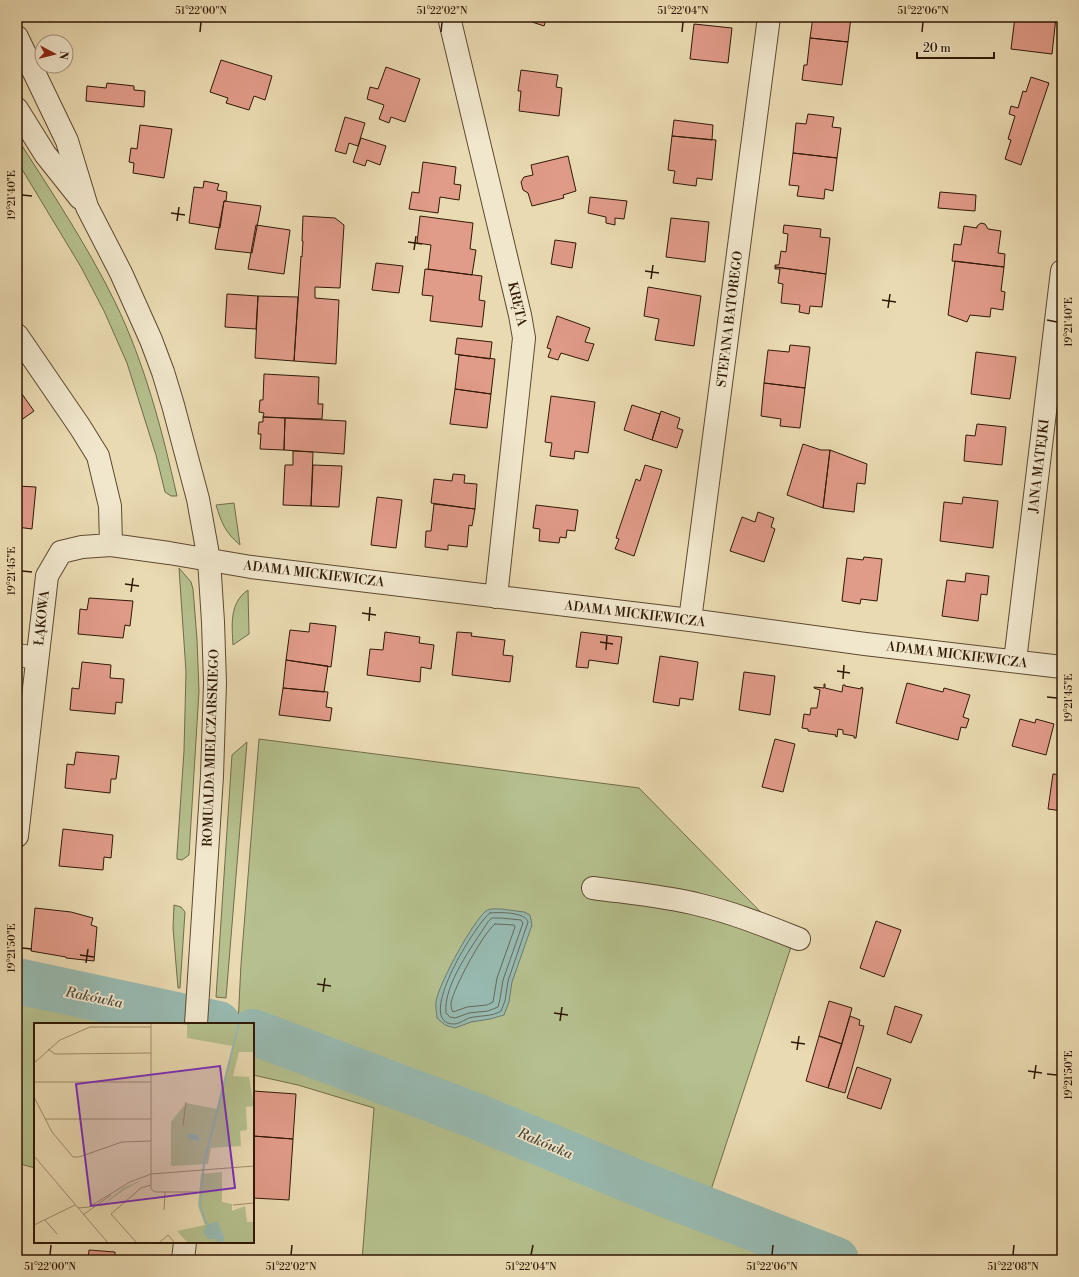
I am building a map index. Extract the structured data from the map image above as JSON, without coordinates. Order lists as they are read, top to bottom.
{
  "streets": {
    "street": [
      "KRĘTA",
      "STEFANA BATOREGO",
      "JANA MATEJKI",
      "ADAMA MICKIEWICZA",
      "ŁĄKOWA",
      "ROMUALDA MIELCZARSKIEGO"
    ]
  },
  "crossings": [
    ["KRĘTA", "ADAMA MICKIEWICZA"],
    ["STEFANA BATOREGO", "ADAMA MICKIEWICZA"],
    ["JANA MATEJKI", "ADAMA MICKIEWICZA"],
    ["ADAMA MICKIEWICZA", "ŁĄKOWA"],
    ["ADAMA MICKIEWICZA", "ROMUALDA MIELCZARSKIEGO"],
    ["ŁĄKOWA", "ROMUALDA MIELCZARSKIEGO"]
  ],
  "water": ["Rakówka"],
  "scale_bar": "20 m",
  "north": "right",
  "coordinates": [
    "51°22'00\"N",
    "51°22'02\"N",
    "51°22'04\"N",
    "51°22'06\"N",
    "19°21'40\"E",
    "19°21'45\"E",
    "19°21'50\"E",
    "51°22'08\"N"
  ]
}
